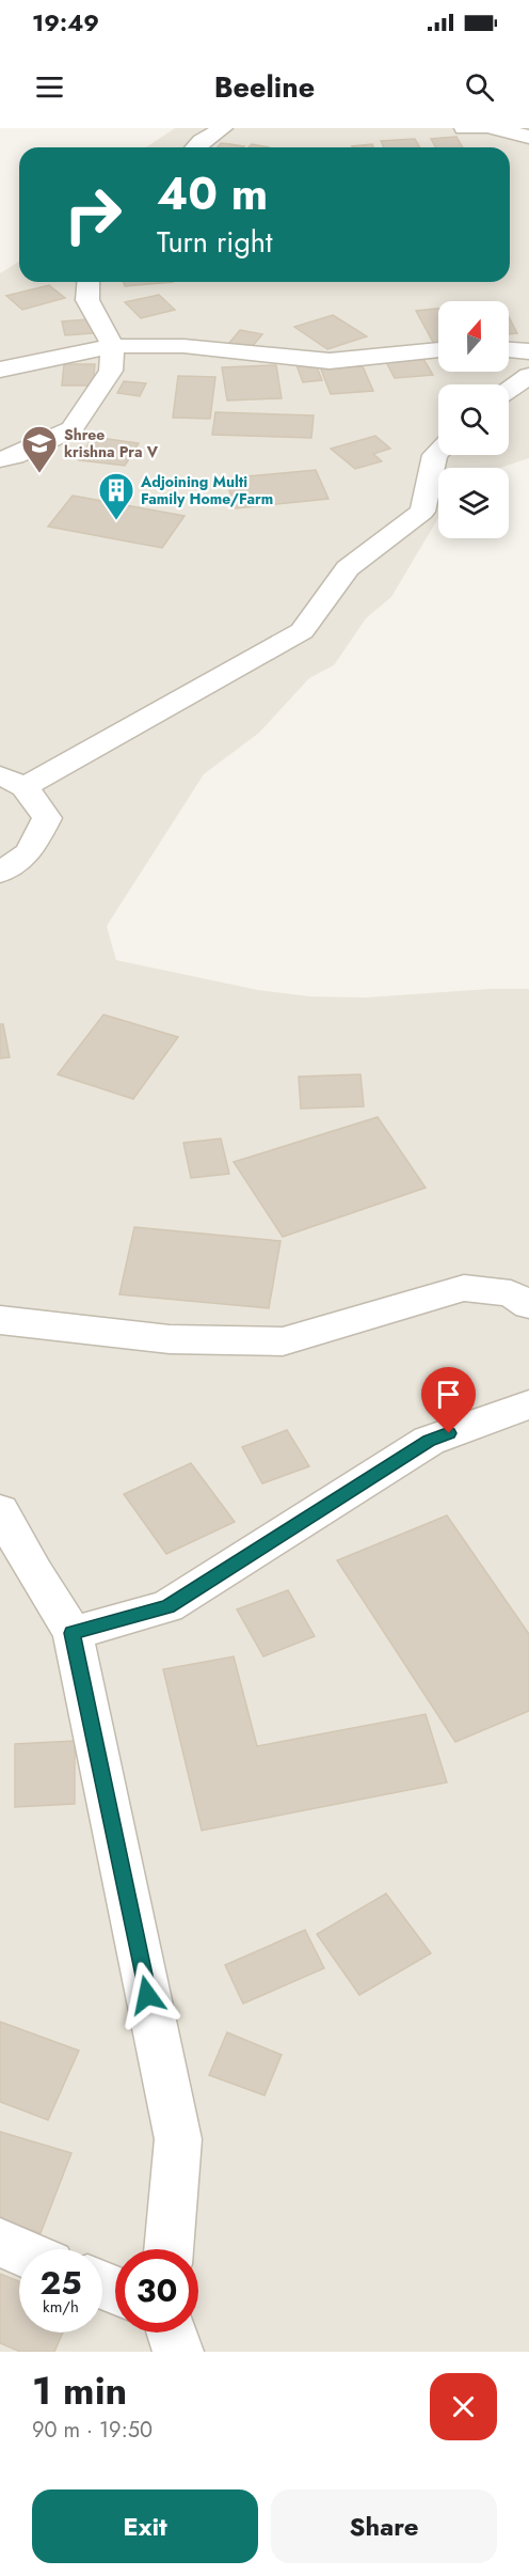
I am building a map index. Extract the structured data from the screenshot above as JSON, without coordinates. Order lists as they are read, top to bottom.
{
  "places": {
    "school or university": ["Shree krishna Pra V"],
    "building": ["Adjoining Multi Family Home/Farm"]
  },
  "north": "top",
  "page": {
    "status": "19:49",
    "header": "Beeline",
    "turn": ["40 m", "Turn right"],
    "speed": "25 km/h",
    "limit": "30",
    "heading": ["1 min", "90 m · 19:50"],
    "buttons": ["Exit", "Share"]
  }
}
